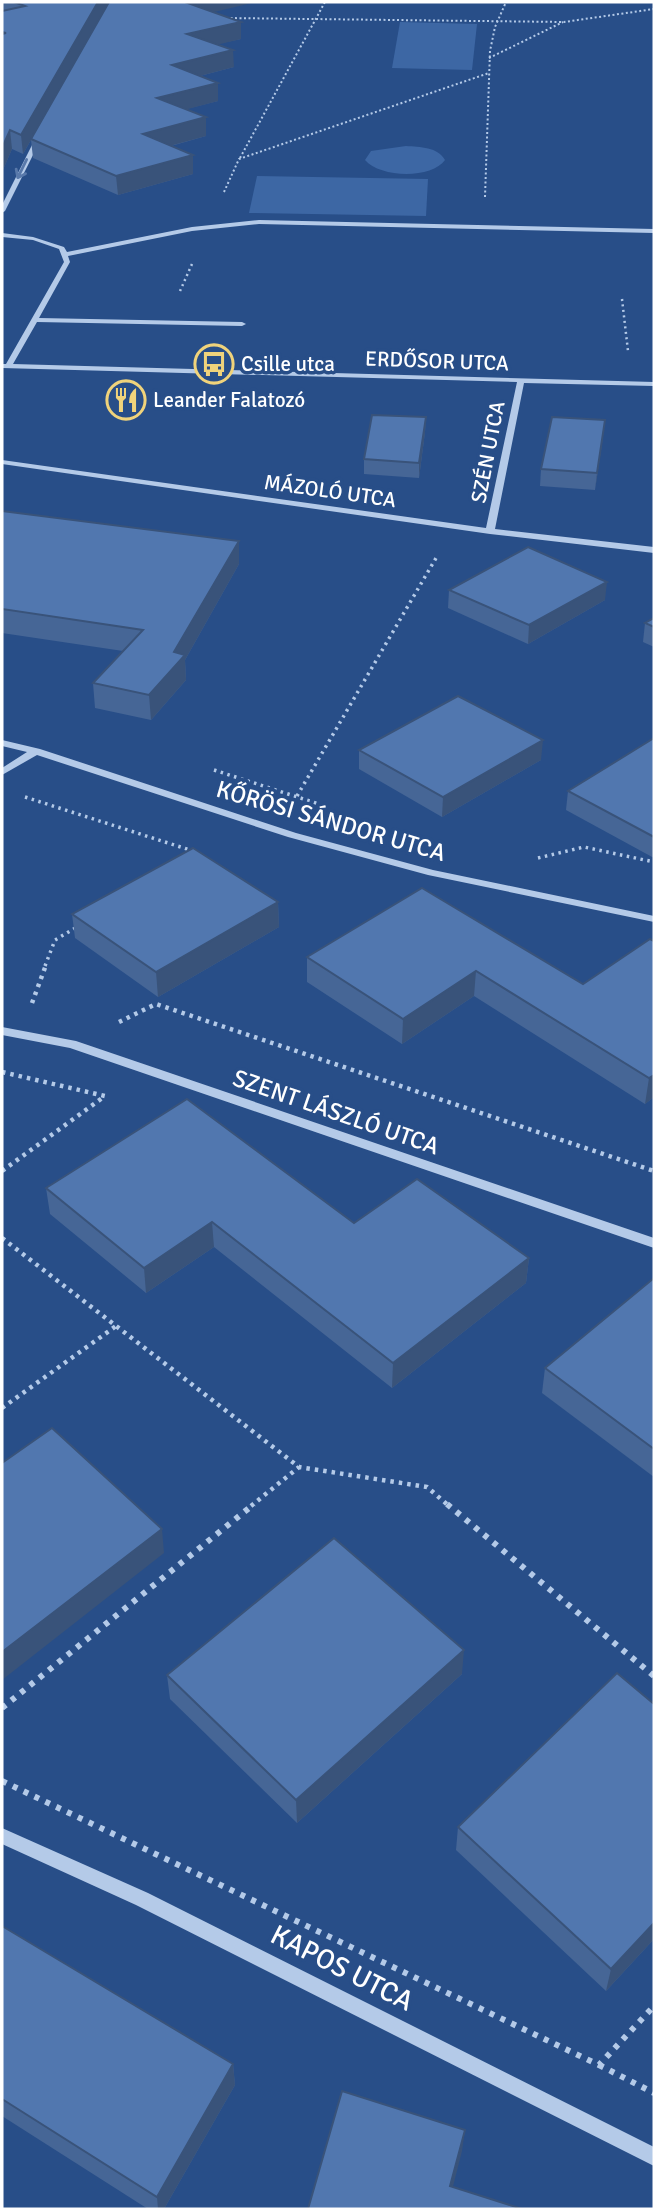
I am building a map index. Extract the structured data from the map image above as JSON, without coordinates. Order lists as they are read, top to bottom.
{
  "streets": {
    "street": [
      "ERDŐSOR UTCA",
      "SZÉN UTCA",
      "MÁZOLÓ UTCA",
      "KŐRÖSI SÁNDOR UTCA",
      "SZENT LÁSZLÓ UTCA",
      "KAPOS UTCA"
    ]
  },
  "crossings": [
    ["ERDŐSOR UTCA", "SZÉN UTCA"],
    ["SZÉN UTCA", "MÁZOLÓ UTCA"]
  ],
  "places": {
    "bus stop": ["Csille utca"],
    "restaurant": ["Leander Falatozó"]
  }
}
